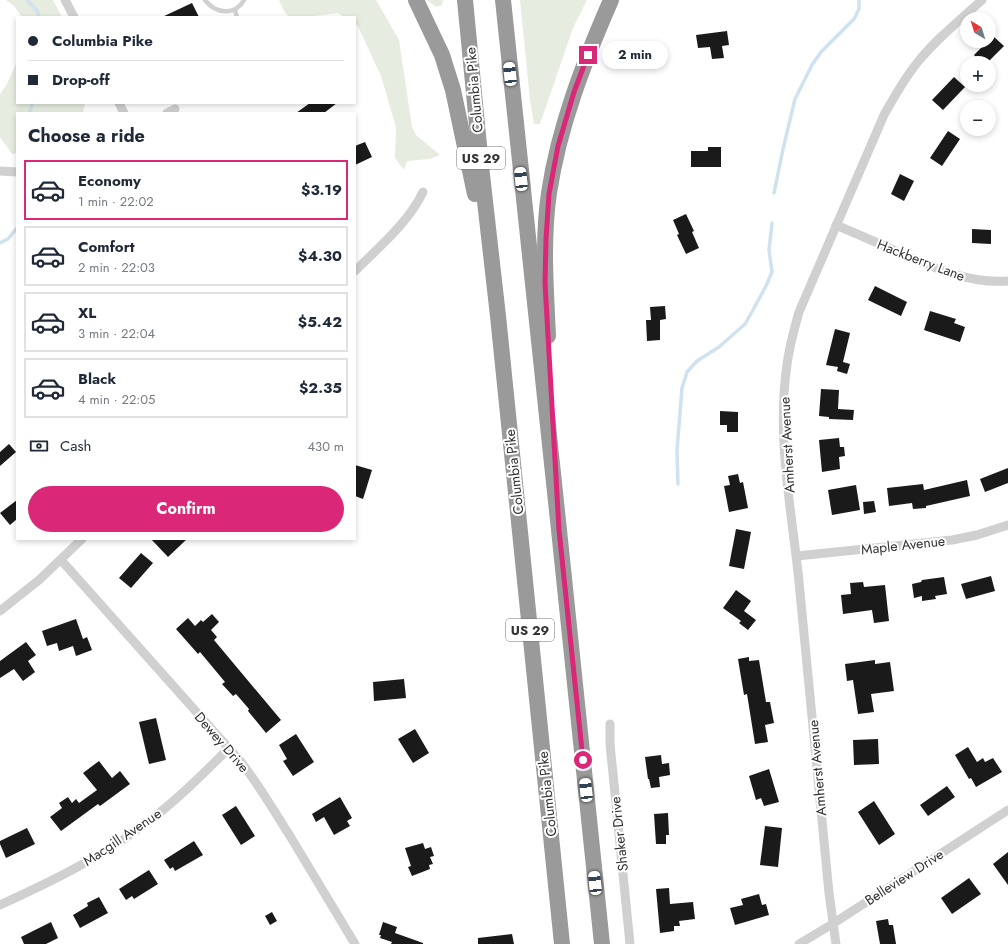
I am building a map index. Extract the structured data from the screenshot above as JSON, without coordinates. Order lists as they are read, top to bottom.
{
  "streets": {
    "highway": ["Columbia Pike", "US 29"],
    "street": [
      "Hackberry Lane",
      "Amherst Avenue",
      "Maple Avenue",
      "Dewey Drive",
      "Shaker Drive",
      "Macgill Avenue",
      "Belleview Drive"
    ]
  },
  "crossings": [
    ["Hackberry Lane", "Amherst Avenue"],
    ["Amherst Avenue", "Maple Avenue"],
    ["Amherst Avenue", "Belleview Drive"],
    ["Dewey Drive", "Macgill Avenue"]
  ],
  "north": "top left",
  "page": {
    "map_buttons": ["+", "−"],
    "banner": ["Columbia Pike", "Drop-off"],
    "bubble": "2 min",
    "heading": "Choose a ride",
    "list": [
      {
        "name": "Economy",
        "note": "1 min · 22:02",
        "value": "$3.19"
      },
      {
        "name": "Comfort",
        "note": "2 min · 22:03",
        "value": "$4.30"
      },
      {
        "name": "XL",
        "note": "3 min · 22:04",
        "value": "$5.42"
      },
      {
        "name": "Black",
        "note": "4 min · 22:05",
        "value": "$2.35"
      }
    ],
    "pay": ["Cash", "430 m"],
    "buttons": "Confirm"
  }
}
